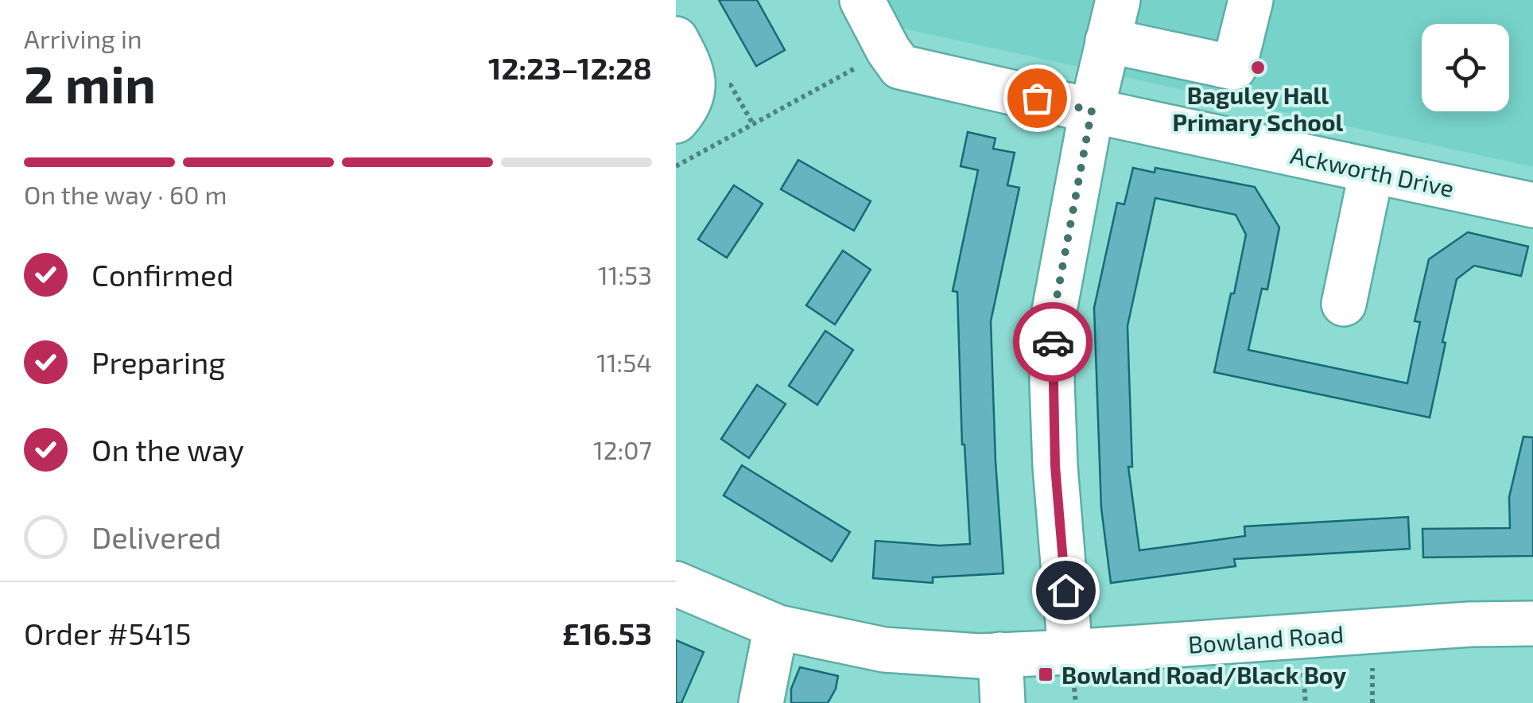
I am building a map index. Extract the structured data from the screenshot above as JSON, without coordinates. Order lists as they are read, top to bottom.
{
  "streets": {
    "street": ["Ackworth Drive", "Bowland Road"]
  },
  "places": {
    "other": ["Baguley Hall Primary School"],
    "transit": ["Bowland Road/Black Boy"]
  },
  "page": {
    "heading": ["2 min", "Arriving in", "12:23–12:28"],
    "panel": ["Order #5415", "£16.53"],
    "bar": "On the way · 60 m",
    "list": [
      ["Confirmed", "11:53"],
      ["Preparing", "11:54"],
      ["On the way", "12:07"],
      "Delivered"
    ]
  }
}
